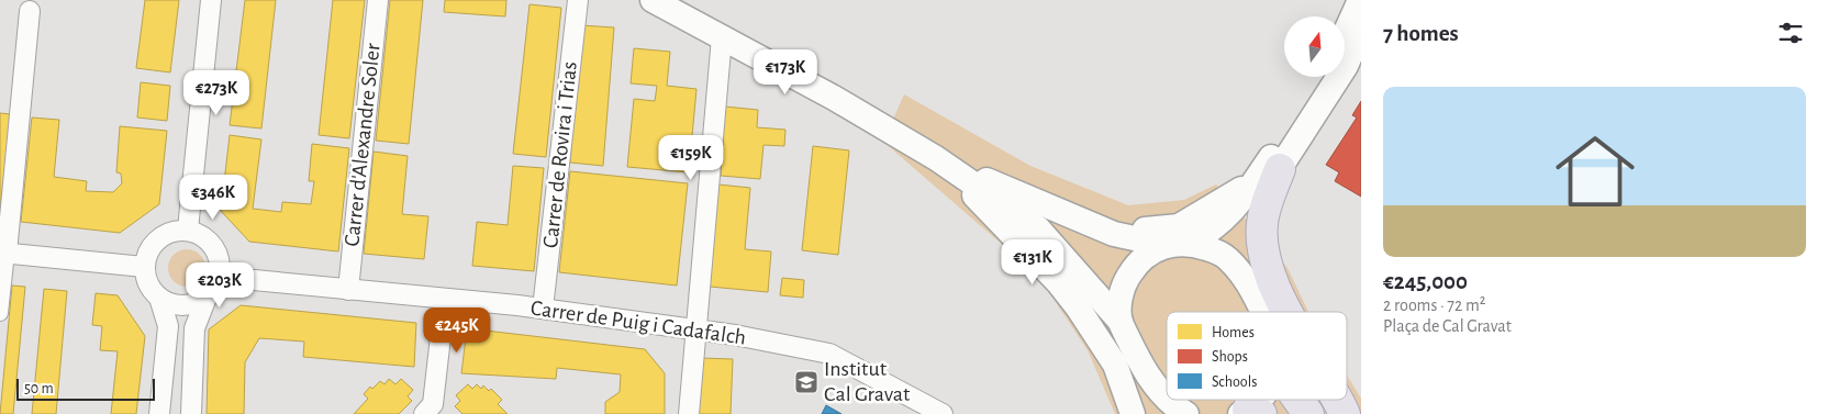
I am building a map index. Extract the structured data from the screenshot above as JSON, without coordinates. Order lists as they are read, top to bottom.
{
  "streets": {
    "street": ["Carrer d'Alexandre Soler", "Carrer de Rovira i Trias", "Carrer de Puig i Cadafalch"]
  },
  "crossings": [
    ["Carrer d'Alexandre Soler", "Carrer de Puig i Cadafalch"],
    ["Carrer de Rovira i Trias", "Carrer de Puig i Cadafalch"]
  ],
  "places": {
    "school or university": ["Institut Cal Gravat"]
  },
  "legend": ["Homes", "Shops", "Schools"],
  "scale_bar": "50 m",
  "north": "top",
  "page": {
    "heading": "7 homes",
    "price": [
      "€173K",
      "€273K",
      "€159K",
      "€346K",
      "€131K",
      "€203K",
      "€245K"
    ],
    "list": [
      {
        "name": "€245,000",
        "note": "2 rooms · 72 m² · Plaça de Cal Gravat"
      }
    ],
    "scale": "50 m"
  }
}
